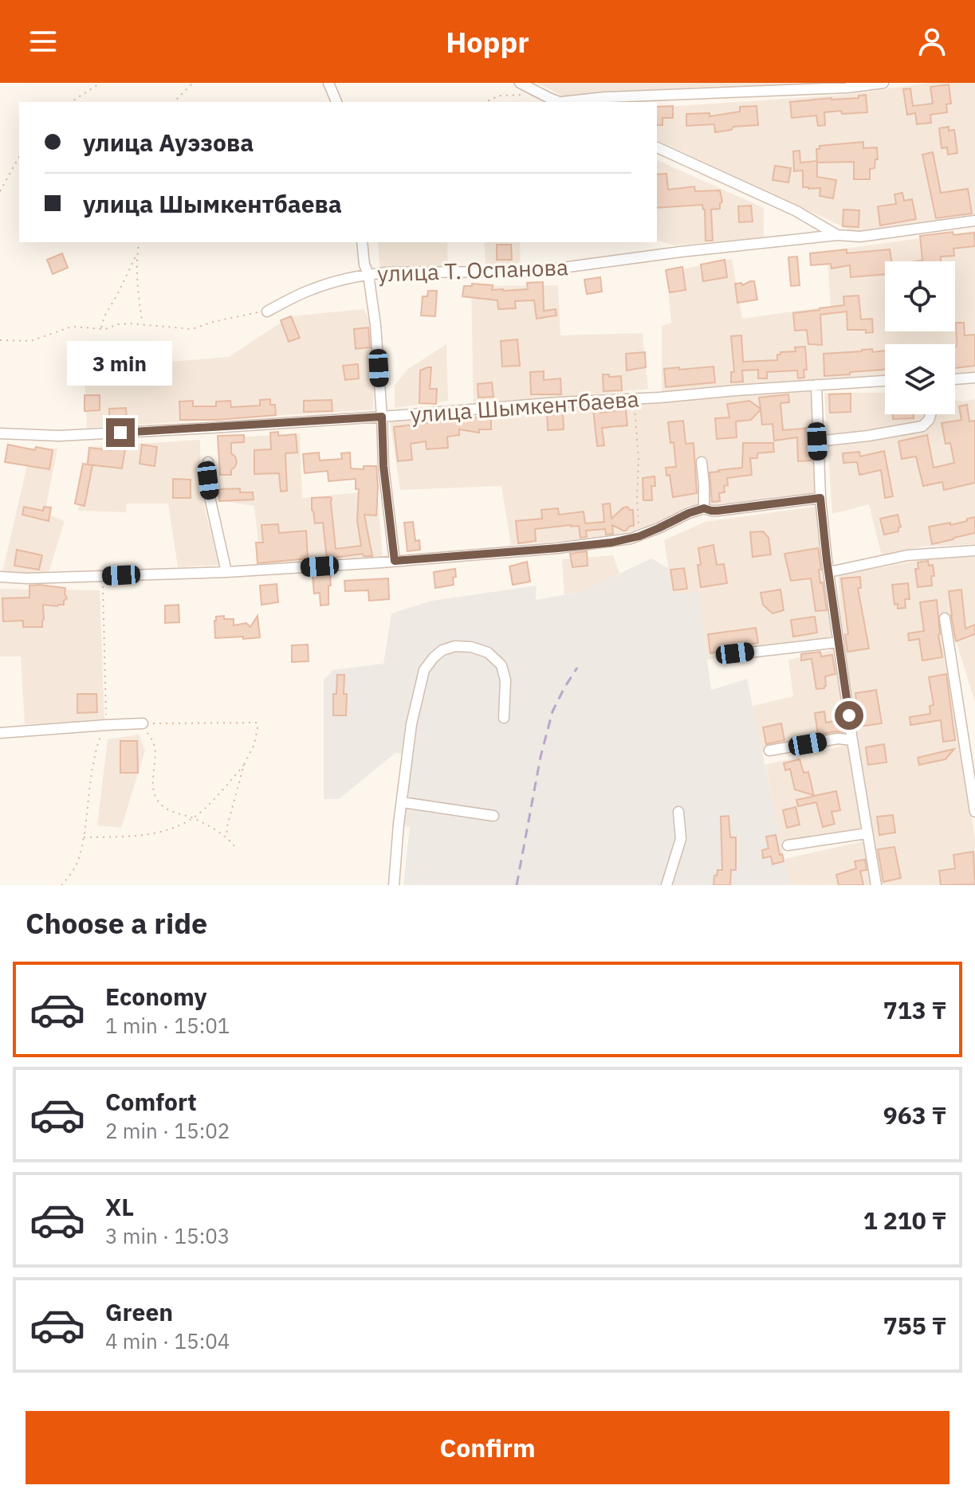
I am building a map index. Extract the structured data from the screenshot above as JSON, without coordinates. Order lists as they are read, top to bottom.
{
  "streets": {
    "street": ["улица Т. Оспанова", "улица Шымкентбаева"]
  },
  "page": {
    "header": "Hoppr",
    "banner": ["улица Ауэзова", "улица Шымкентбаева"],
    "bubble": "3 min",
    "heading": "Choose a ride",
    "list": [
      {
        "name": "Economy",
        "note": "1 min · 15:01",
        "value": "713 ₸"
      },
      {
        "name": "Comfort",
        "note": "2 min · 15:02",
        "value": "963 ₸"
      },
      {
        "name": "XL",
        "note": "3 min · 15:03",
        "value": "1 210 ₸"
      },
      {
        "name": "Green",
        "note": "4 min · 15:04",
        "value": "755 ₸"
      }
    ],
    "buttons": "Confirm"
  }
}
